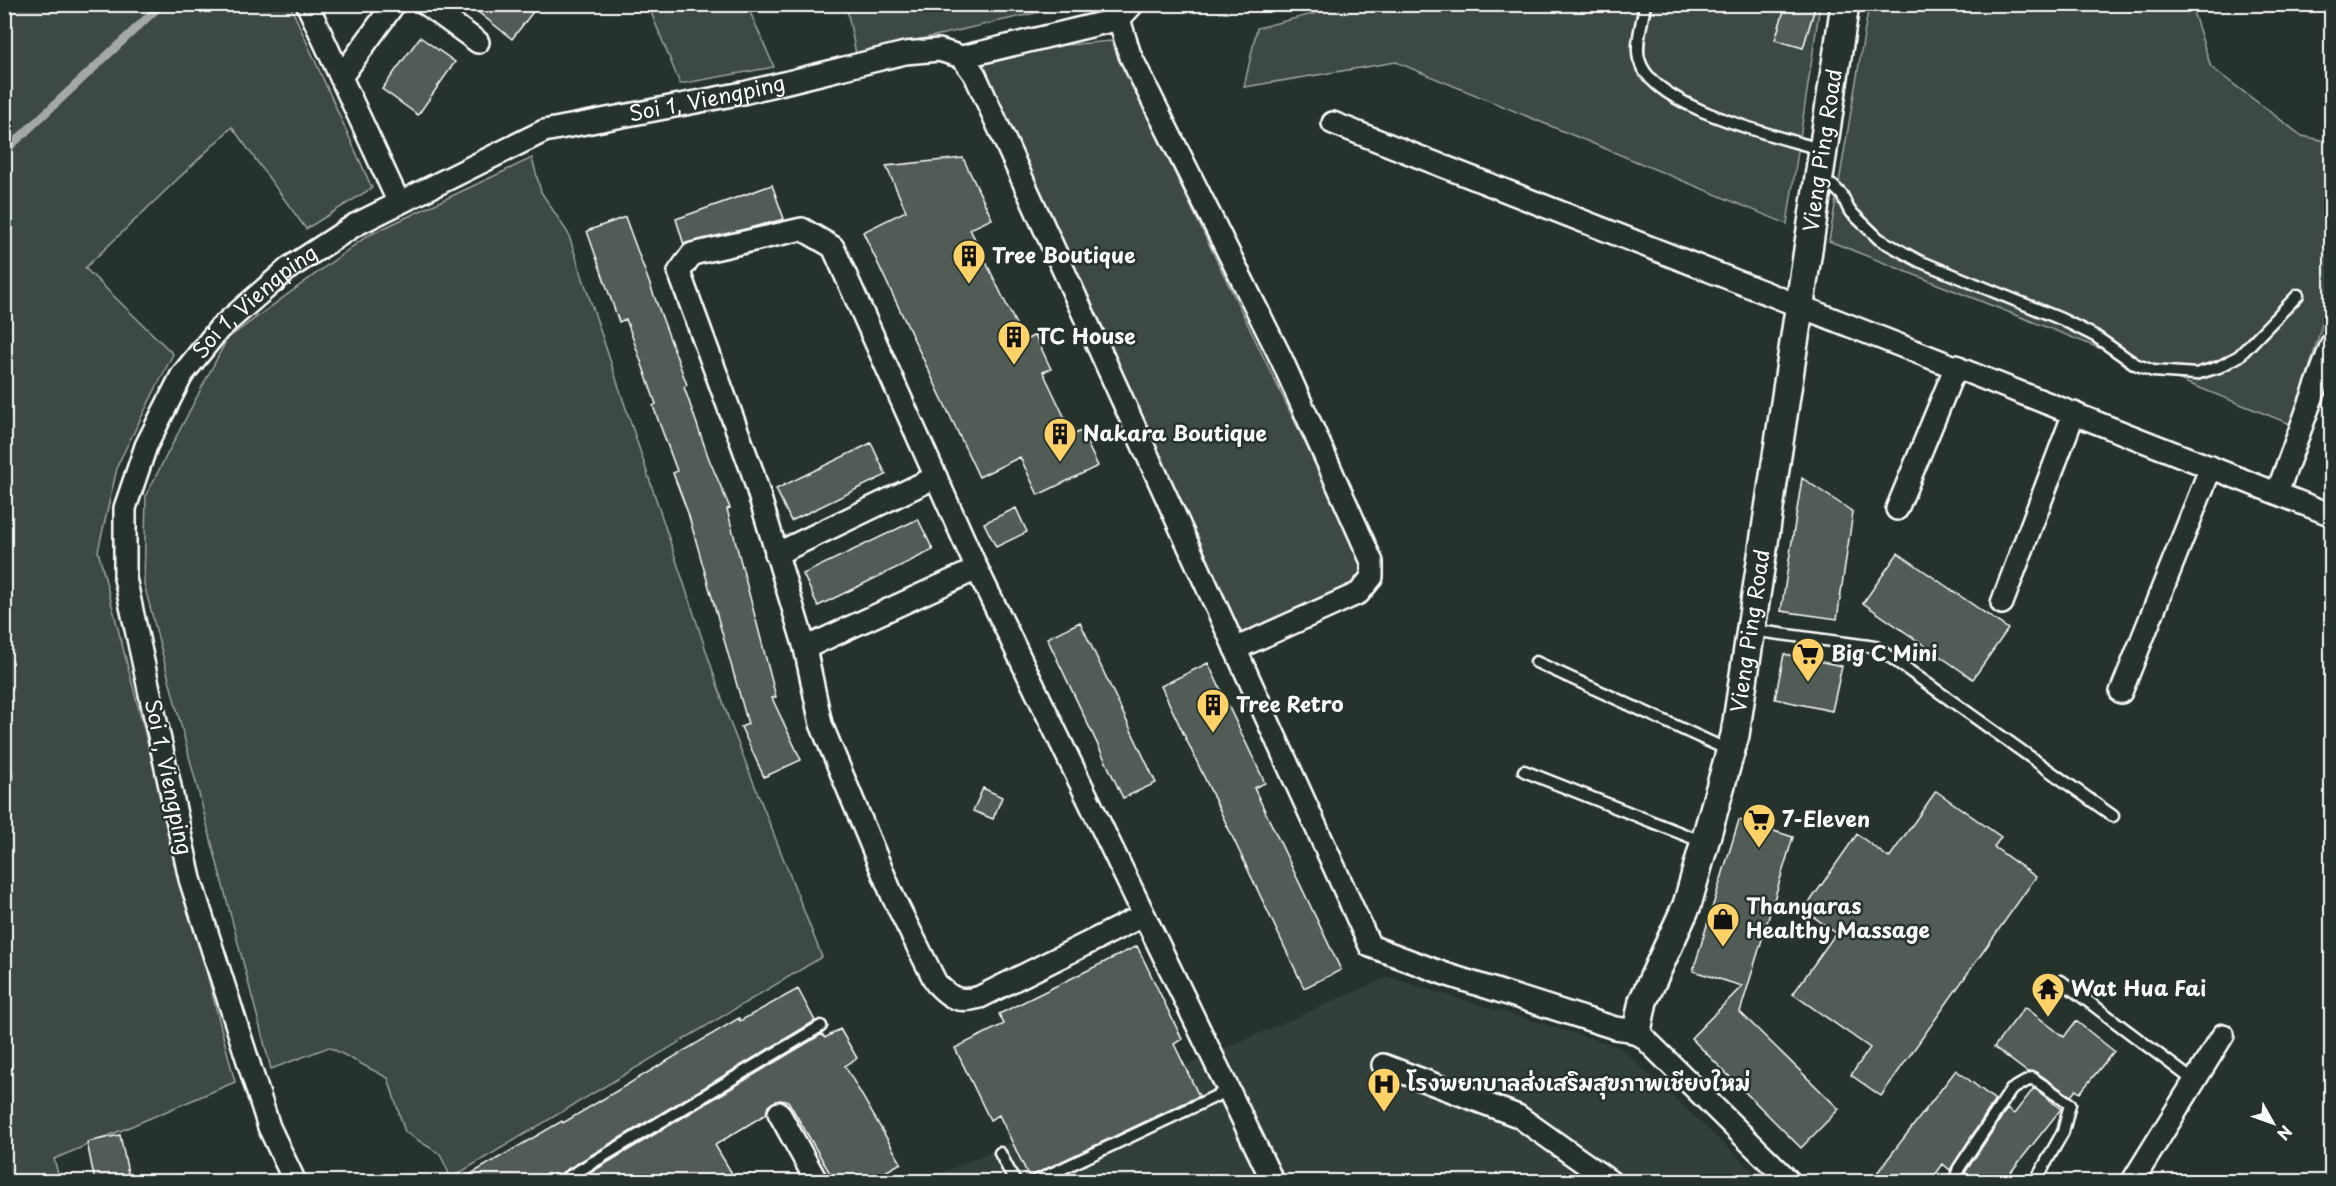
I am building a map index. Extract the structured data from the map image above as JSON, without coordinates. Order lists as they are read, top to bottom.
{
  "streets": {
    "street": ["Soi 1, Viengping", "Vieng Ping Road"]
  },
  "places": {
    "building": [
      "Tree Boutique",
      "TC House",
      "Nakara Boutique",
      "Tree Retro"
    ],
    "supermarket": ["Big C Mini", "7-Eleven"],
    "shop": ["Thanyaras Healthy Massage"],
    "temple": ["Wat Hua Fai"],
    "hospital": ["โรงพยาบาลส่งเสริมสุขภาพเชียงใหม่"]
  },
  "north": "bottom right"
}
